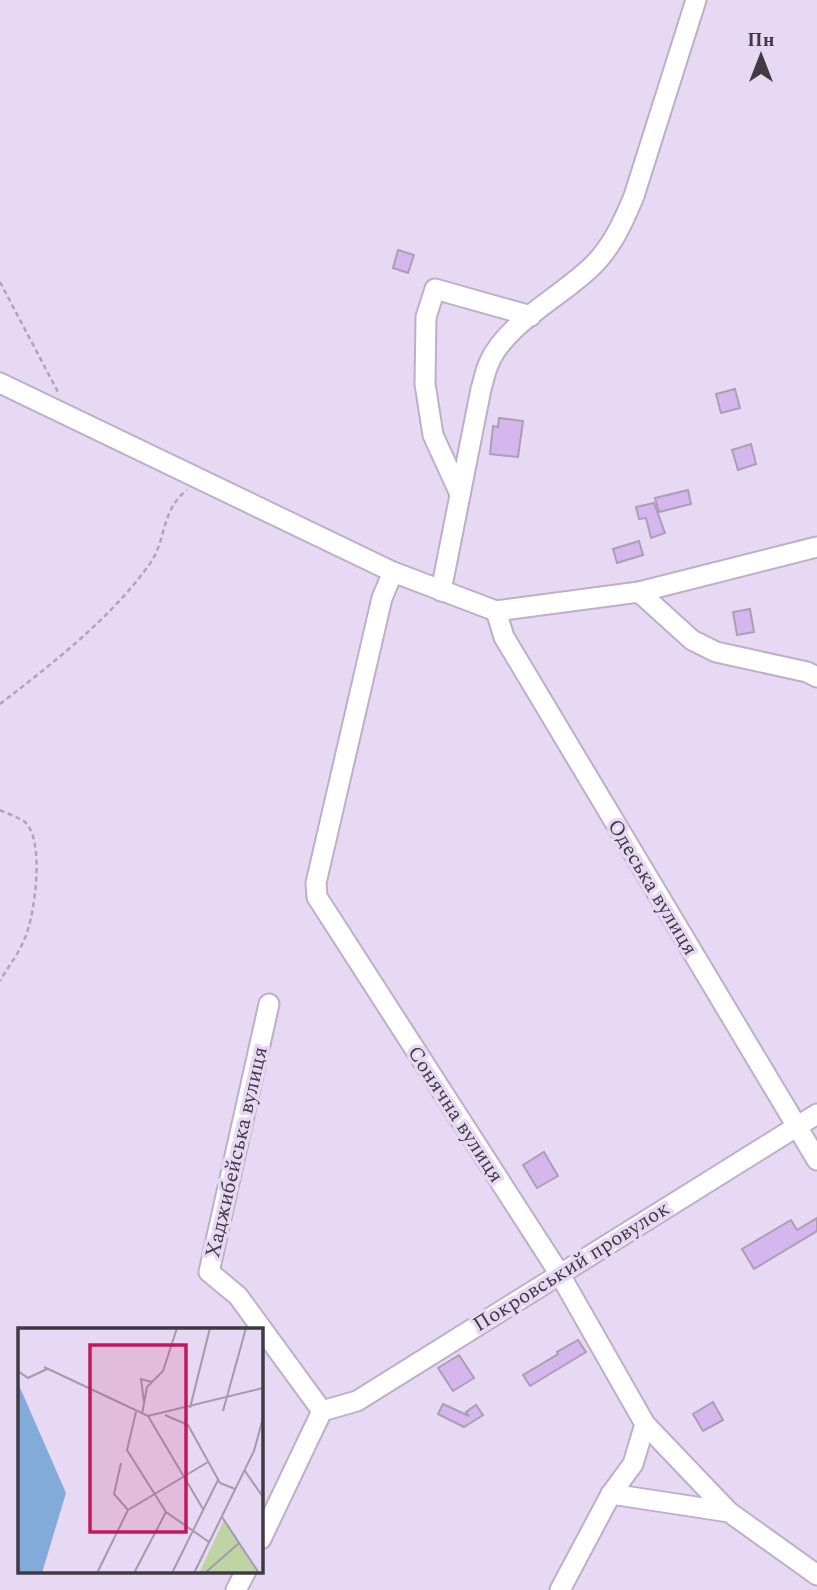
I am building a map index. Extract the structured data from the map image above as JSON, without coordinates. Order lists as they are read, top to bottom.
{
  "streets": {
    "street": [
      "Одеська вулиця",
      "Сонячна вулиця",
      "Хаджибейська вулиця",
      "Покровський провулок"
    ]
  },
  "crossings": [
    ["Одеська вулиця", "Покровський провулок"],
    ["Сонячна вулиця", "Покровський провулок"],
    ["Хаджибейська вулиця", "Покровський провулок"]
  ],
  "north": "top"
}
